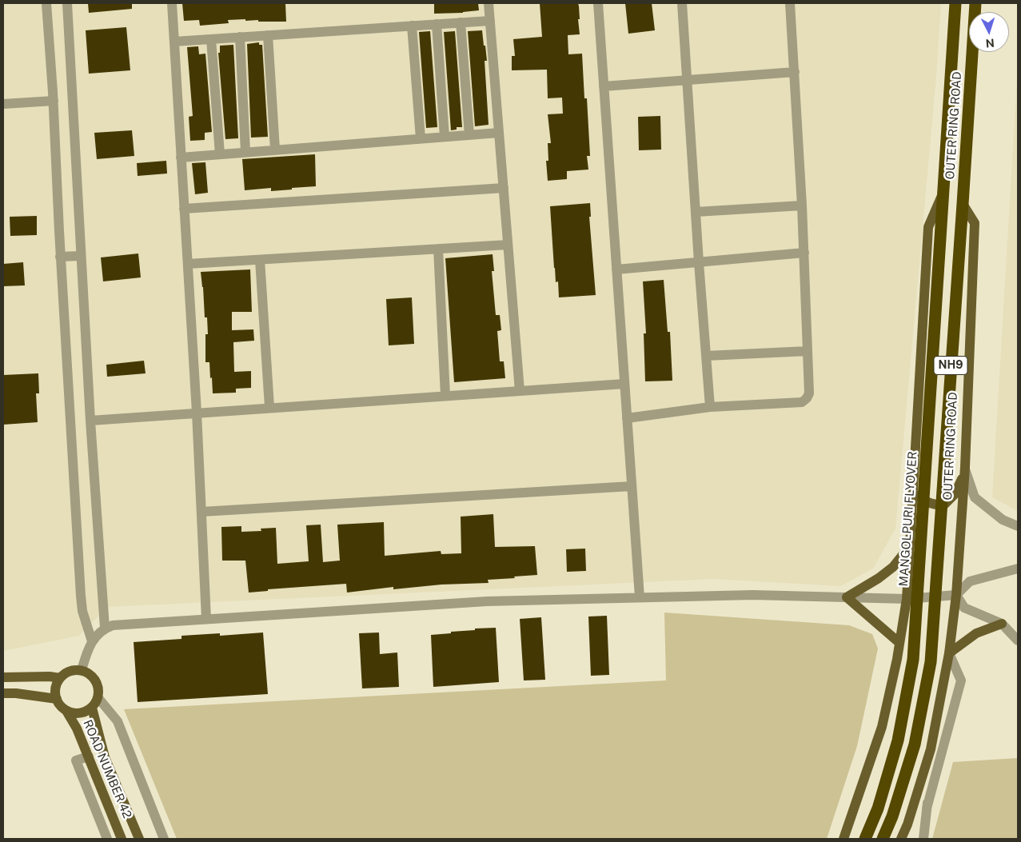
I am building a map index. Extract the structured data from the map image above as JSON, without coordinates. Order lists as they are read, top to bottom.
{
  "streets": {
    "highway": ["OUTER RING ROAD", "NH9", "MANGOLPURI FLYOVER"],
    "main road": ["ROAD NUMBER 42"]
  },
  "crossings": [
    ["OUTER RING ROAD", "NH9"],
    ["OUTER RING ROAD", "MANGOLPURI FLYOVER"]
  ],
  "north": "bottom"
}
